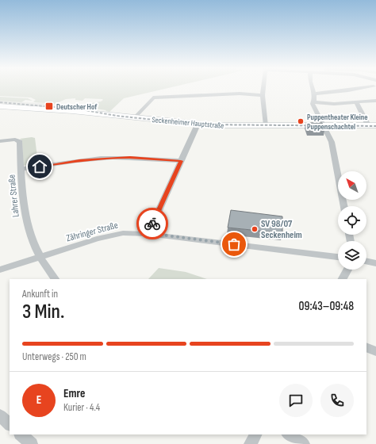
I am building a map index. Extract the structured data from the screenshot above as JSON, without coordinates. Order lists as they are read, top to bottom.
{
  "streets": {
    "main road": ["Seckenheimer Hauptstraße"],
    "street": ["Lahrer Straße", "Zähringer Straße"]
  },
  "crossings": [
    ["Lahrer Straße", "Zähringer Straße"]
  ],
  "places": {
    "transit": ["Deutscher Hof"],
    "other": ["Puppentheater Kleine Puppenschachtel", "SV 98/07 Seckenheim"]
  },
  "north": "top left",
  "page": {
    "heading": ["3 Min.", "Ankunft in", "09:43–09:48"],
    "panel": ["Emre", "Kurier · 4.4"],
    "bar": "Unterwegs · 250 m",
    "round": "E"
  }
}
